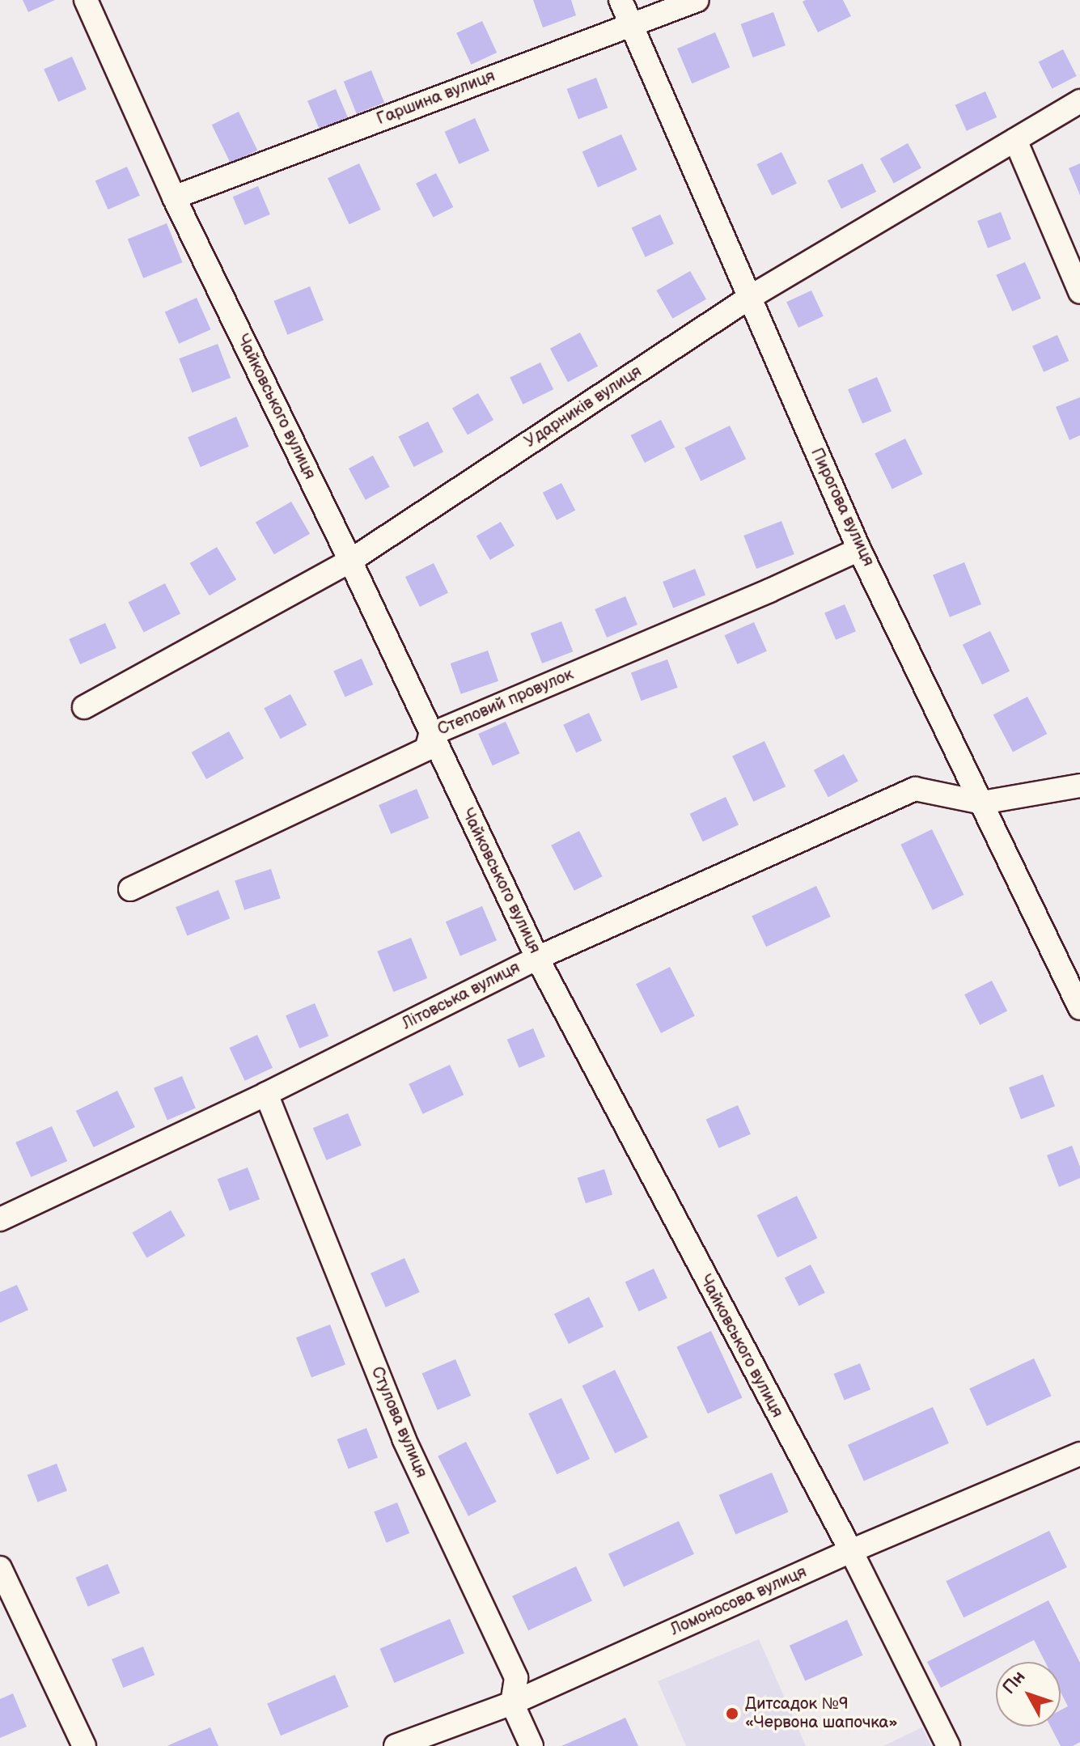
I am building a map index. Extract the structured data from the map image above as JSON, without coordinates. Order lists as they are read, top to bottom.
{
  "streets": {
    "street": [
      "Гаршина вулиця",
      "Чайковського вулиця",
      "Ударників вулиця",
      "Пирогова вулиця",
      "Степовий провулок",
      "Літовська вулиця",
      "Стулова вулиця",
      "Ломоносова вулиця"
    ]
  },
  "crossings": [
    ["Гаршина вулиця", "Чайковського вулиця"],
    ["Гаршина вулиця", "Пирогова вулиця"],
    ["Чайковського вулиця", "Ударників вулиця"],
    ["Чайковського вулиця", "Степовий провулок"],
    ["Чайковського вулиця", "Літовська вулиця"],
    ["Чайковського вулиця", "Ломоносова вулиця"],
    ["Ударників вулиця", "Пирогова вулиця"],
    ["Пирогова вулиця", "Степовий провулок"],
    ["Пирогова вулиця", "Літовська вулиця"],
    ["Літовська вулиця", "Стулова вулиця"],
    ["Стулова вулиця", "Ломоносова вулиця"]
  ],
  "places": ["Дитсадок №9 «Червона шапочка»"],
  "north": "top left"
}
